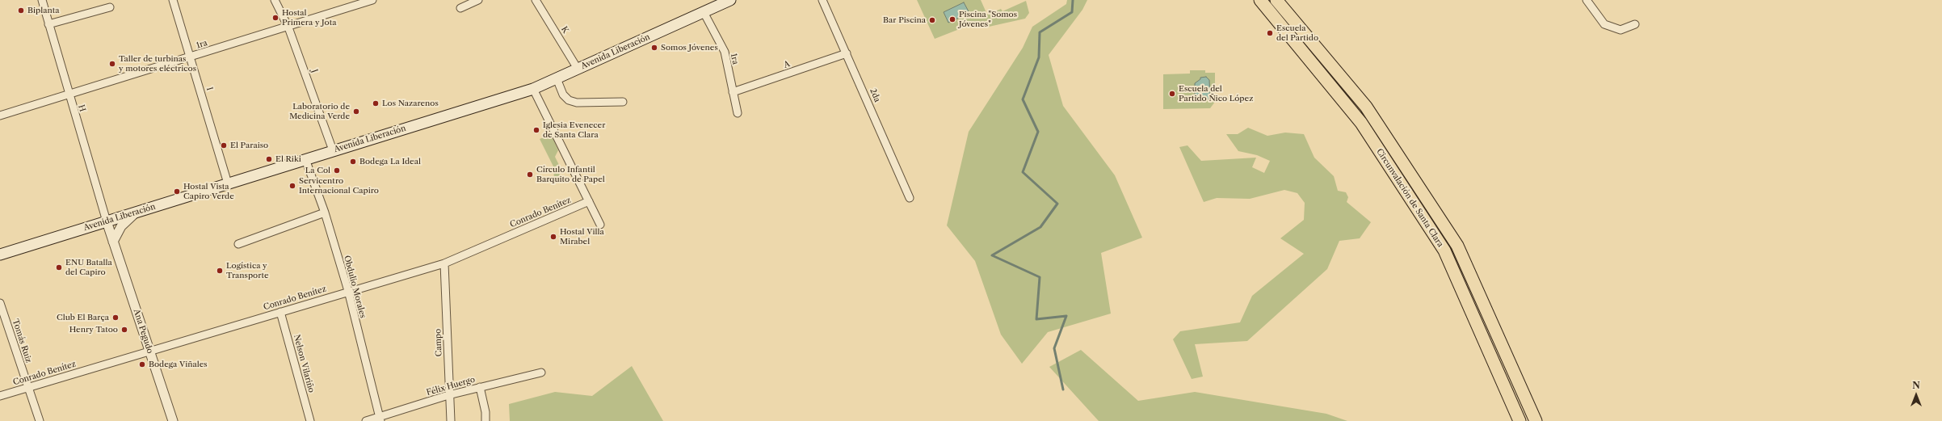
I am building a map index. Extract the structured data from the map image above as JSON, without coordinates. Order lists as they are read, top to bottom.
{
  "streets": {
    "highway": ["Circunvalación de Santa Clara"],
    "main road": ["Avenida Liberación"],
    "street": [
      "K",
      "1ra",
      "A",
      "J",
      "I",
      "2da",
      "H",
      "Conrado Benítez",
      "Obdulio Morales",
      "Ana Pegudo",
      "Tomás Ruiz",
      "Campo",
      "Nelson Vilariño",
      "Félix Huergo"
    ]
  },
  "crossings": [
    ["K", "Avenida Liberación"],
    ["1ra", "Avenida Liberación"],
    ["1ra", "A"],
    ["1ra", "J"],
    ["1ra", "I"],
    ["1ra", "H"],
    ["Avenida Liberación", "J"],
    ["Avenida Liberación", "I"],
    ["Avenida Liberación", "H"],
    ["Avenida Liberación", "Obdulio Morales"],
    ["Avenida Liberación", "Ana Pegudo"],
    ["A", "2da"],
    ["H", "Ana Pegudo"],
    ["Conrado Benítez", "Obdulio Morales"],
    ["Conrado Benítez", "Ana Pegudo"],
    ["Conrado Benítez", "Tomás Ruiz"],
    ["Conrado Benítez", "Campo"],
    ["Conrado Benítez", "Nelson Vilariño"],
    ["Obdulio Morales", "Félix Huergo"],
    ["Campo", "Félix Huergo"]
  ],
  "places": [
    "Biplanta",
    "Hostal Primera y Jota",
    "Piscina \"Somos Jóvenes\"",
    "Bar Piscina",
    "Escuela del Partido",
    "Somos Jóvenes",
    "Taller de turbinas y motores eléctricos",
    "Escuela del Partido Ñico López",
    "Los Nazarenos",
    "Laboratorio de Medicina Verde",
    "Iglesia Evenecer de Santa Clara",
    "El Paraiso",
    "El Riki",
    "Bodega La Ideal",
    "La Col",
    "Círculo Infantil Barquito de Papel",
    "Servicentro Internacional Capiro",
    "Hostal Vista Capiro Verde",
    "Hostal Villa Mirabel",
    "ENU Batalla del Capiro",
    "Logística y Transporte",
    "Club El Barça",
    "Henry Tatoo",
    "Bodega Viñales"
  ],
  "north": "top"
}
